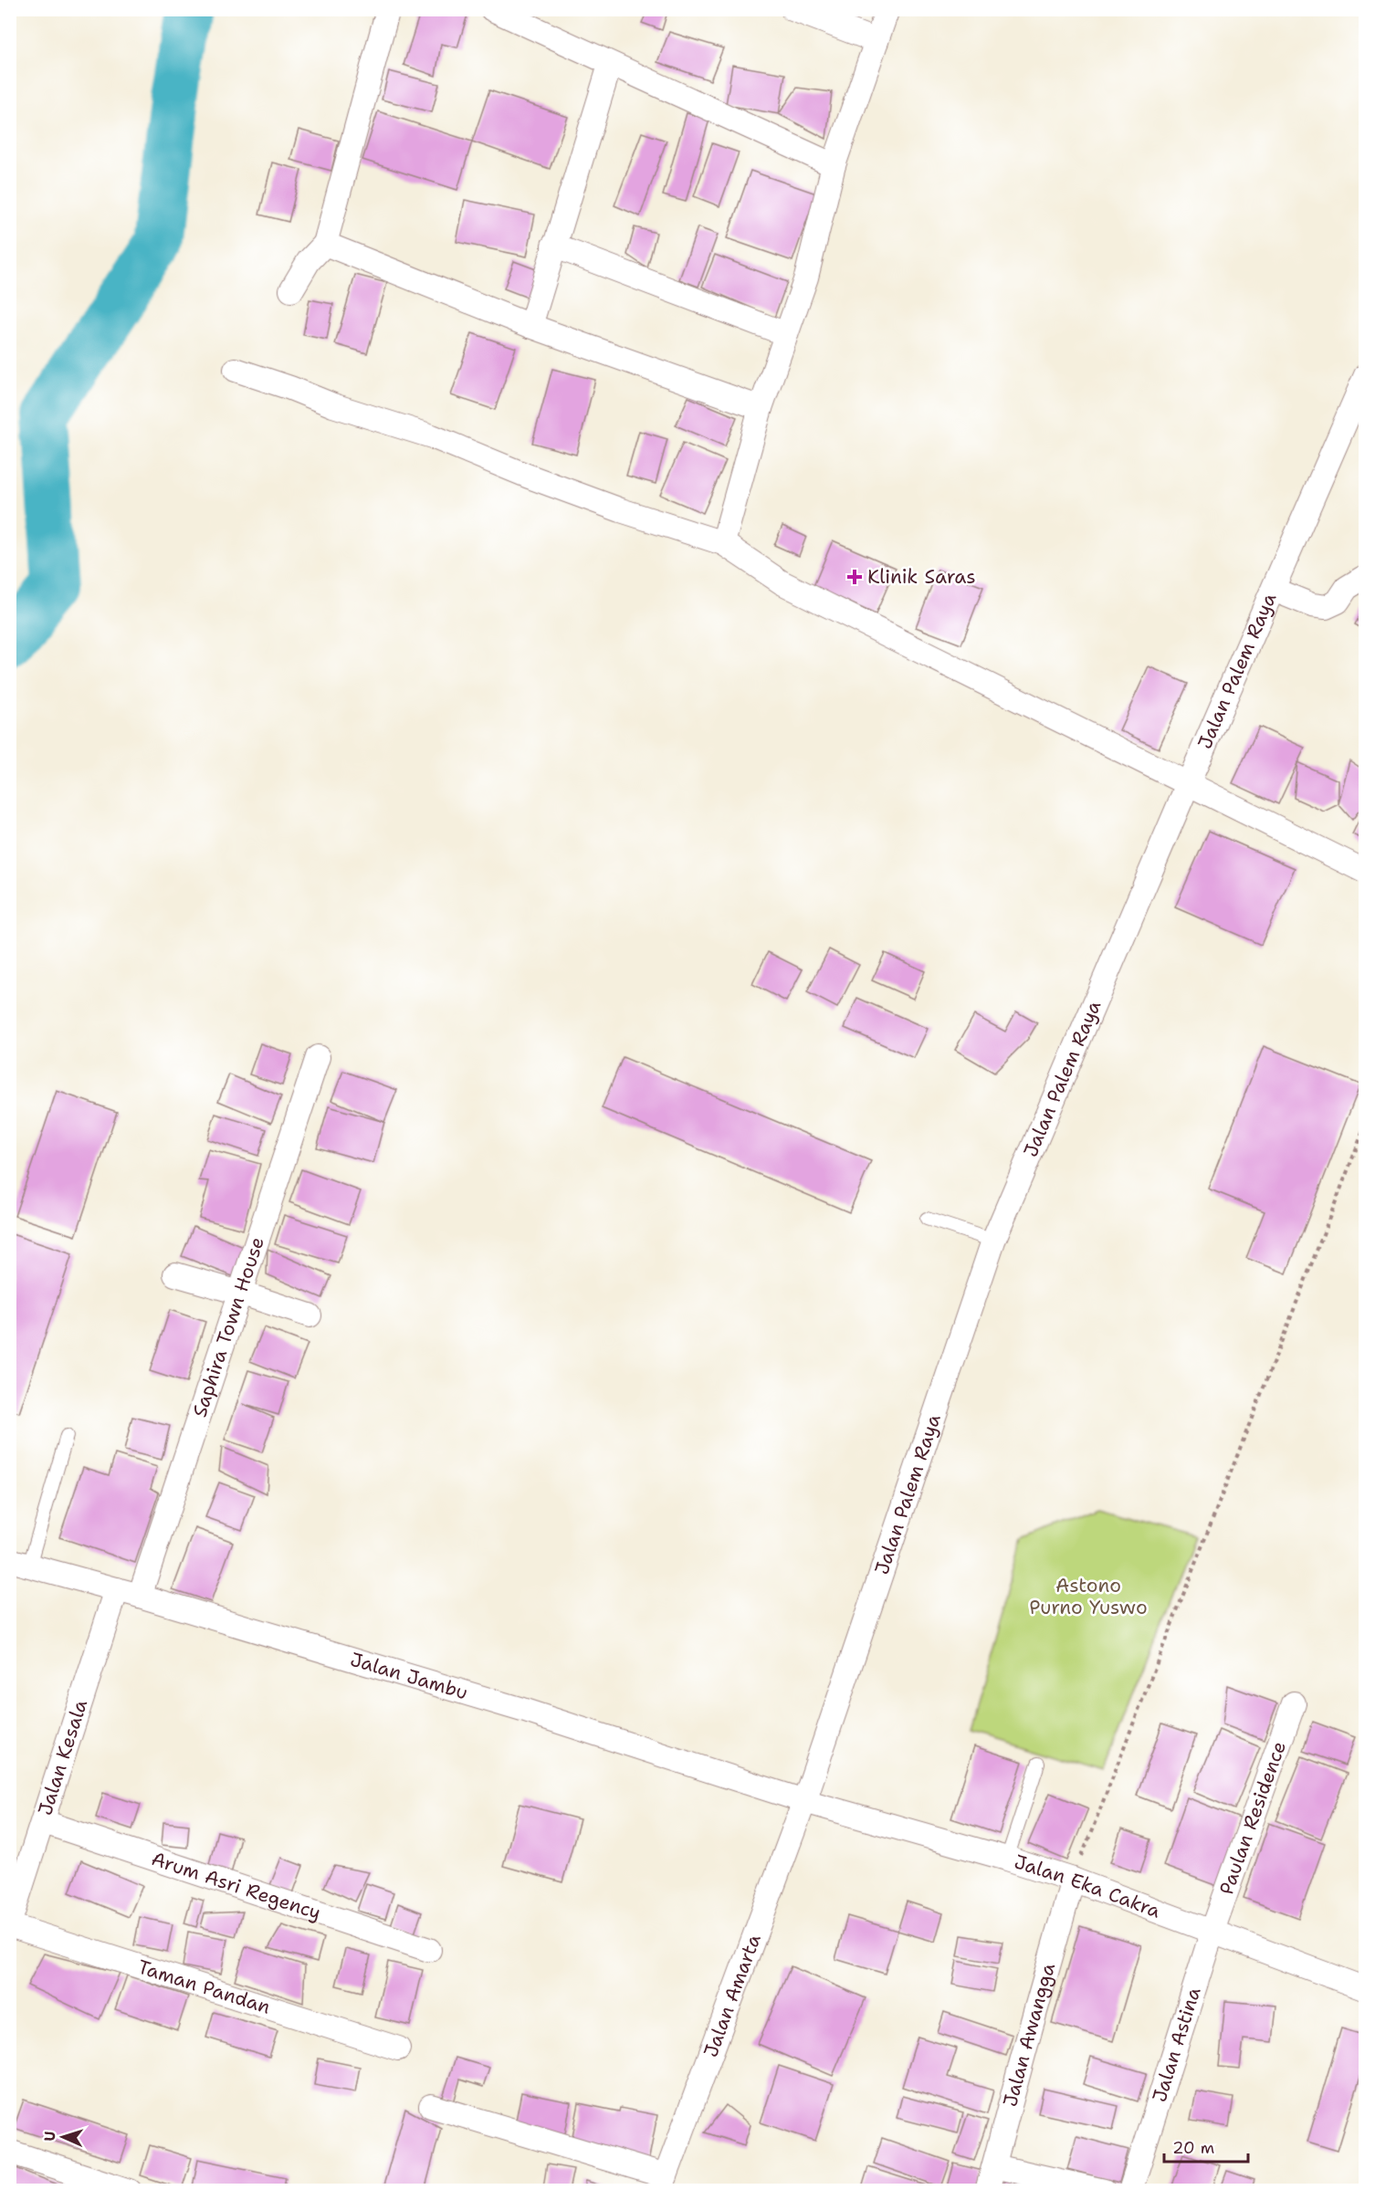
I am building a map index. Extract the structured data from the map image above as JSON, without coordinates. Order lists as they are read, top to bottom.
{
  "streets": {
    "street": [
      "Jalan Palem Raya",
      "Saphira Town House",
      "Jalan Jambu",
      "Jalan Kesala",
      "Paulan Residence",
      "Arum Asri Regency",
      "Jalan Eka Cakra",
      "Taman Pandan",
      "Jalan Amarta",
      "Jalan Awangga",
      "Jalan Astina"
    ]
  },
  "crossings": [
    ["Jalan Palem Raya", "Jalan Jambu"],
    ["Jalan Palem Raya", "Jalan Eka Cakra"],
    ["Jalan Palem Raya", "Jalan Amarta"],
    ["Saphira Town House", "Jalan Jambu"],
    ["Jalan Jambu", "Jalan Kesala"],
    ["Jalan Jambu", "Jalan Eka Cakra"],
    ["Jalan Jambu", "Jalan Amarta"],
    ["Jalan Kesala", "Arum Asri Regency"],
    ["Jalan Kesala", "Taman Pandan"],
    ["Paulan Residence", "Jalan Eka Cakra"],
    ["Paulan Residence", "Jalan Astina"],
    ["Jalan Eka Cakra", "Jalan Amarta"],
    ["Jalan Eka Cakra", "Jalan Awangga"],
    ["Jalan Eka Cakra", "Jalan Astina"]
  ],
  "parks": ["Astono Purno Yuswo"],
  "places": {
    "health": ["Klinik Saras"]
  },
  "scale_bar": "20 m",
  "north": "left"
}
